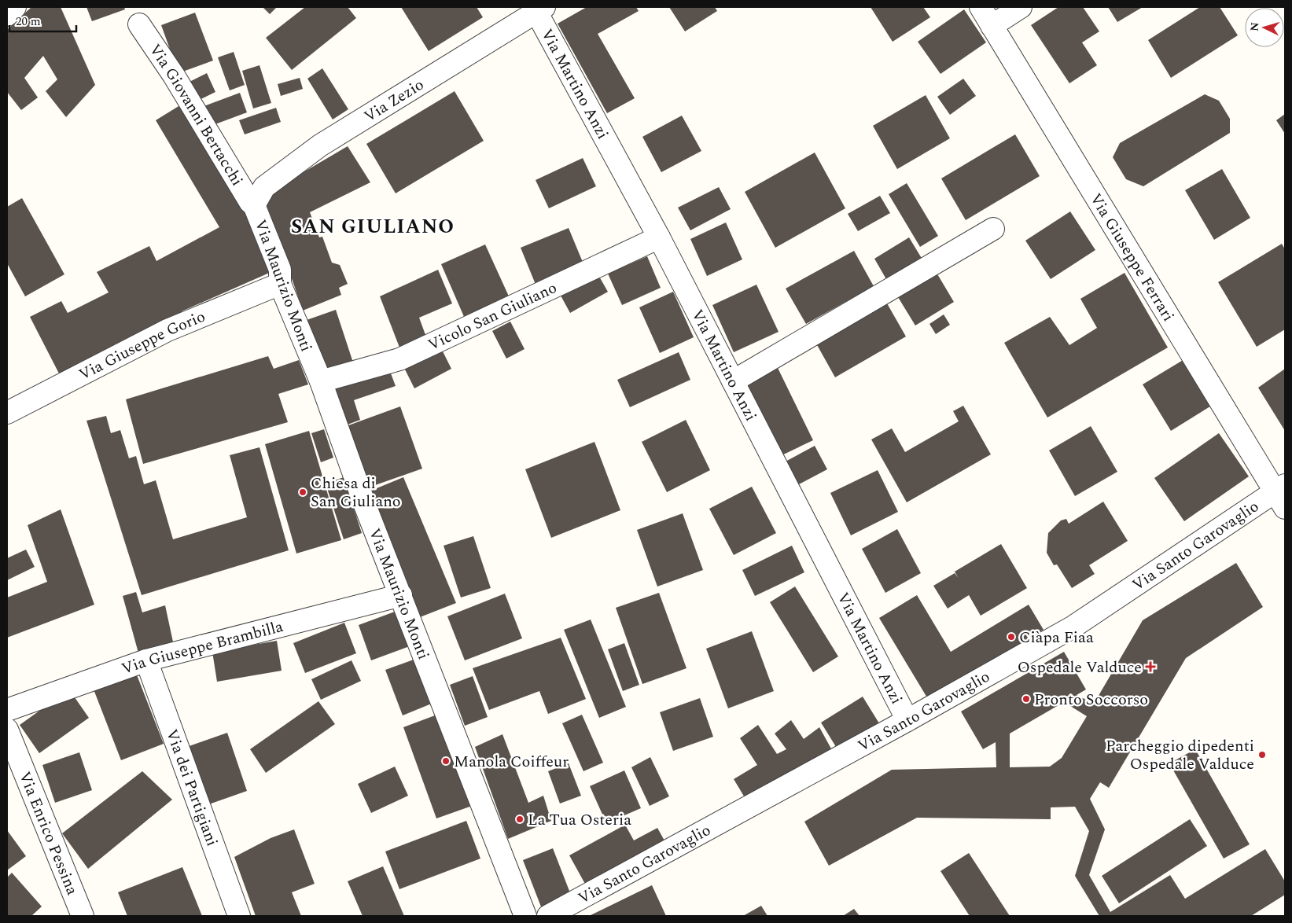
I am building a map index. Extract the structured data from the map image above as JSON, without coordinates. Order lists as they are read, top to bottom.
{
  "streets": {
    "street": [
      "Via Martino Anzi",
      "Via Zezio",
      "Via Giovanni Bertacchi",
      "Via Giuseppe Ferrari",
      "Via Maurizio Monti",
      "Vicolo San Giuliano",
      "Via Giuseppe Gorio",
      "Via Santo Garovaglio",
      "Via Giuseppe Brambilla",
      "Via dei Partigiani",
      "Via Enrico Pessina"
    ]
  },
  "crossings": [
    ["Via Martino Anzi", "Via Zezio"],
    ["Via Martino Anzi", "Vicolo San Giuliano"],
    ["Via Martino Anzi", "Via Santo Garovaglio"],
    ["Via Zezio", "Via Giovanni Bertacchi"],
    ["Via Zezio", "Via Maurizio Monti"],
    ["Via Giovanni Bertacchi", "Via Maurizio Monti"],
    ["Via Giuseppe Ferrari", "Via Santo Garovaglio"],
    ["Via Maurizio Monti", "Vicolo San Giuliano"],
    ["Via Maurizio Monti", "Via Giuseppe Gorio"],
    ["Via Maurizio Monti", "Via Giuseppe Brambilla"],
    ["Via Giuseppe Brambilla", "Via dei Partigiani"]
  ],
  "districts": ["SAN GIULIANO"],
  "places": {
    "other": [
      "Chiesa di San Giuliano",
      "Ciàpa Fiaa",
      "Pronto Soccorso",
      "Parcheggio dipedenti Ospedale Valduce",
      "Manola Coiffeur",
      "La Tua Osteria"
    ],
    "health": ["Ospedale Valduce"]
  },
  "scale_bar": "20 m",
  "north": "left"
}
